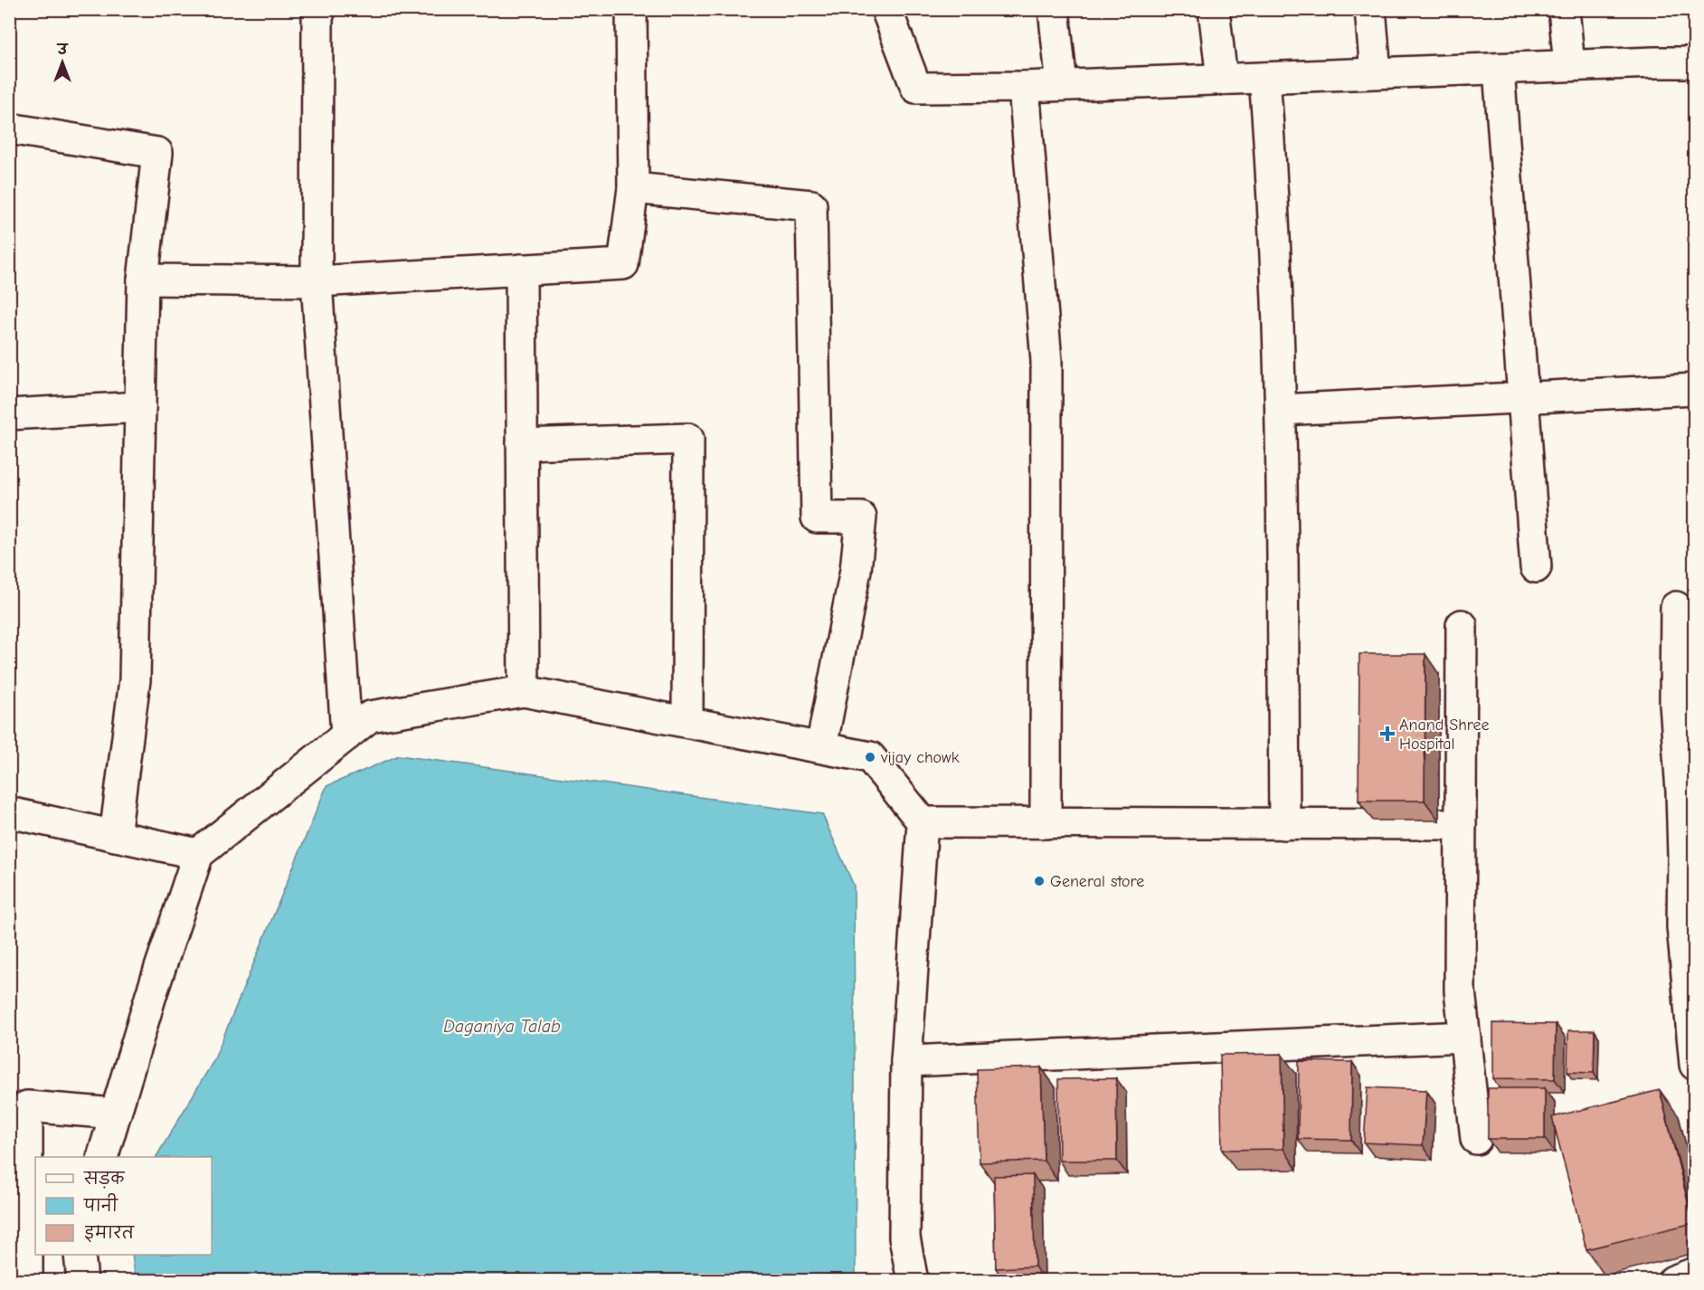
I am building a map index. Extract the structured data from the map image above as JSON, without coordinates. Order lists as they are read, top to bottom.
{
  "water": ["Daganiya Talab"],
  "places": {
    "health": ["Anand Shree Hospital"],
    "other": ["vijay chowk", "General store"]
  },
  "legend": ["सड़क", "पानी", "इमारत"],
  "north": "top"
}
